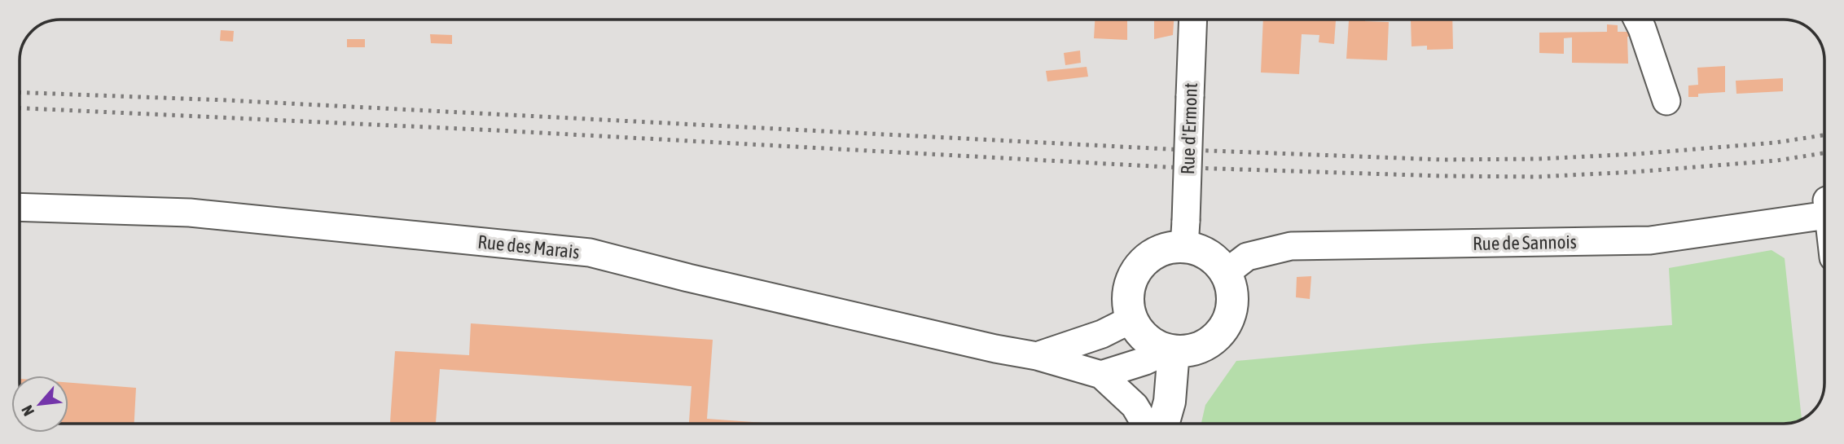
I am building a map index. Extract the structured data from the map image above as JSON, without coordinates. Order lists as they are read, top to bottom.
{
  "streets": {
    "street": ["Rue d'Ermont", "Rue de Sannois", "Rue des Marais"]
  },
  "crossings": [
    ["Rue d'Ermont", "Rue de Sannois"],
    ["Rue d'Ermont", "Rue des Marais"],
    ["Rue de Sannois", "Rue des Marais"]
  ],
  "north": "bottom left"
}
